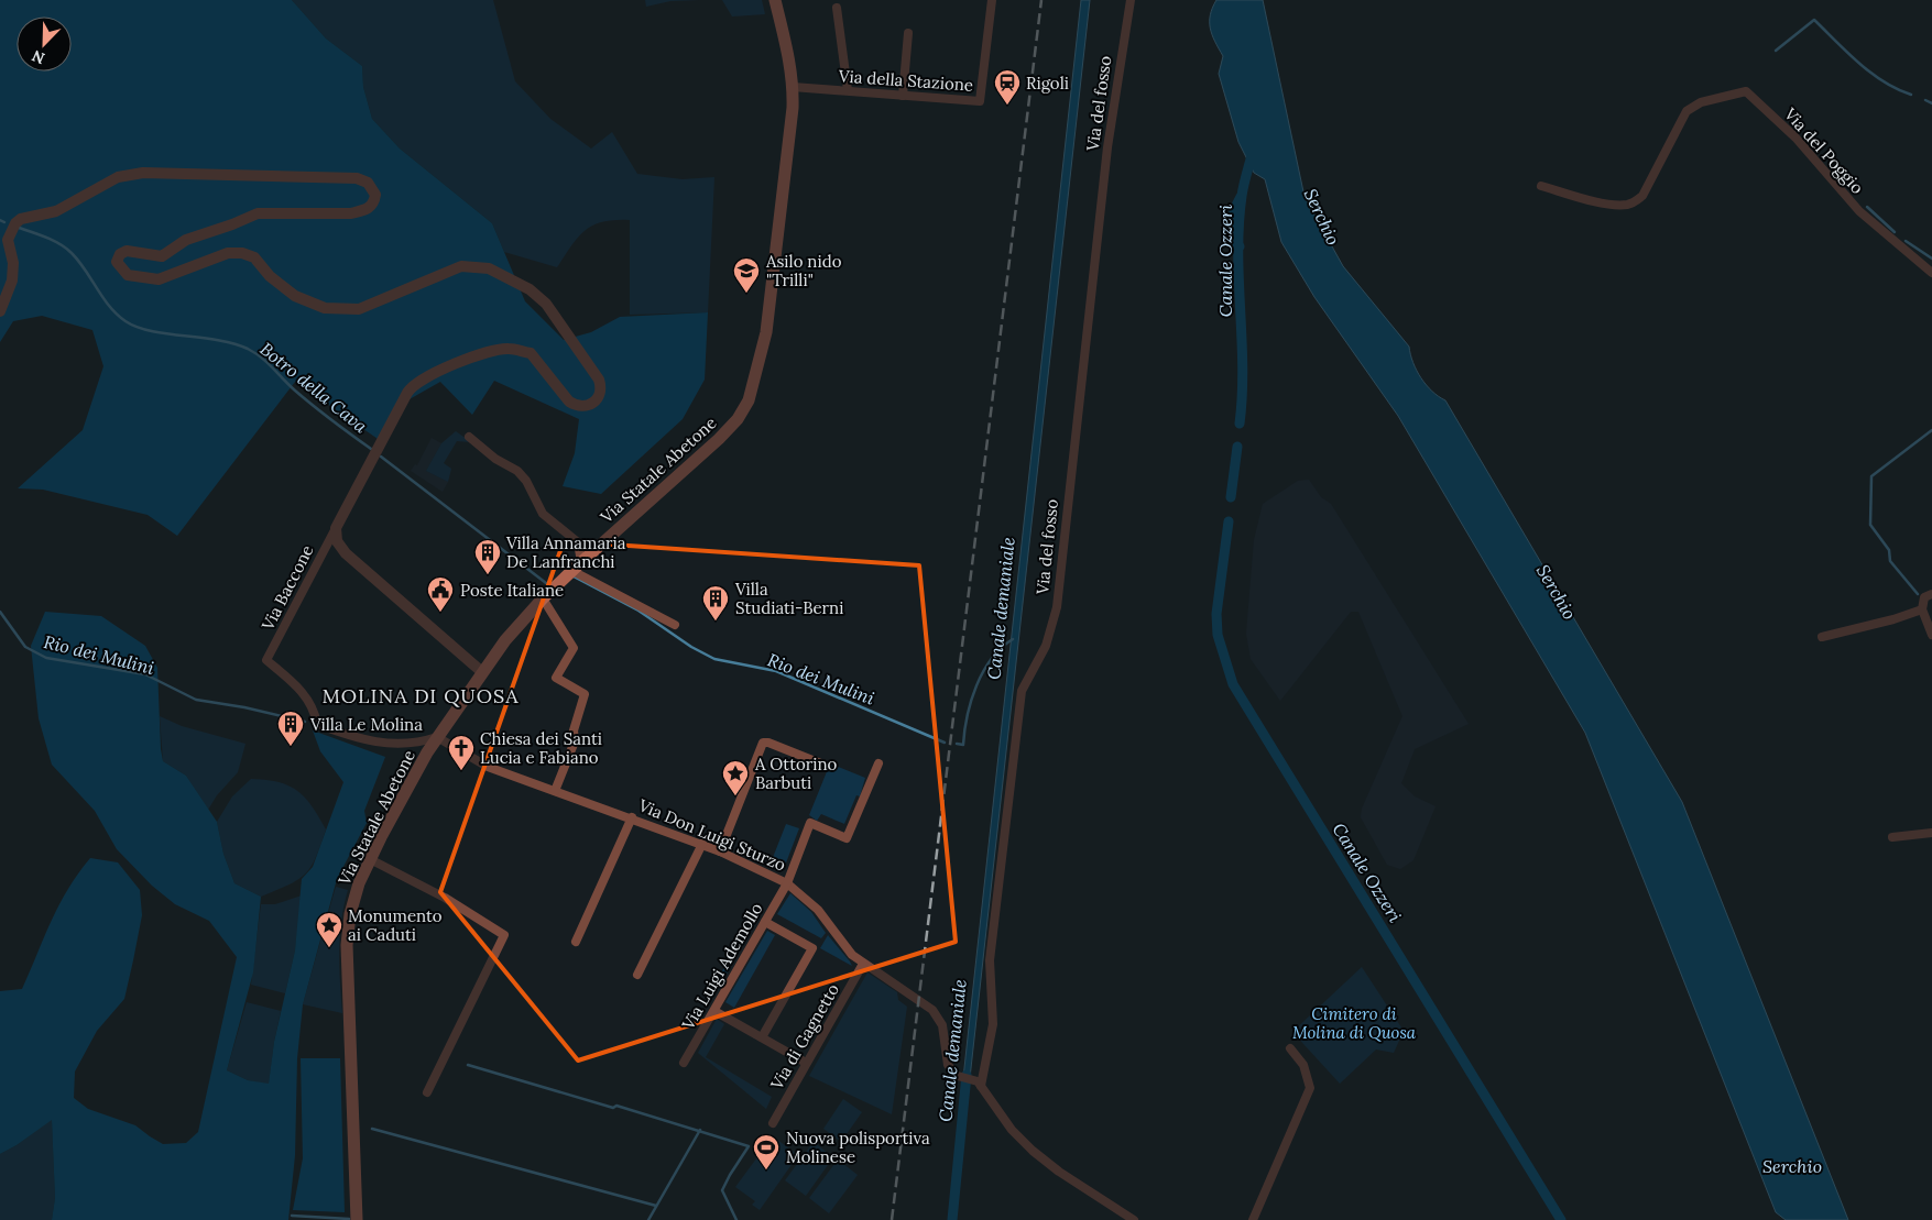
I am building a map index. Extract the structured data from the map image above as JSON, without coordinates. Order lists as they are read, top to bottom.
{
  "streets": {
    "main road": ["Via Statale Abetone"],
    "street": [
      "Via della Stazione",
      "Via del fosso",
      "Via del Poggio",
      "Via Baccone",
      "Via Don Luigi Sturzo",
      "Via Luigi Ademollo",
      "Via di Gagnetto"
    ]
  },
  "crossings": [
    ["Via della Stazione", "Via Statale Abetone"],
    ["Via del fosso", "Via Don Luigi Sturzo"],
    ["Via Statale Abetone", "Via Baccone"],
    ["Via Statale Abetone", "Via Don Luigi Sturzo"],
    ["Via Baccone", "Via Don Luigi Sturzo"],
    ["Via Don Luigi Sturzo", "Via Luigi Ademollo"],
    ["Via Don Luigi Sturzo", "Via di Gagnetto"]
  ],
  "districts": ["MOLINA DI QUOSA"],
  "water": [
    "Serchio",
    "Canale Ozzeri",
    "Botro della Cava",
    "Canale demaniale",
    "Rio dei Mulini"
  ],
  "parks": ["Cimitero di Molina di Quosa"],
  "places": {
    "station": ["Rigoli"],
    "school or university": ["Asilo nido \"Trilli\""],
    "building": ["Villa Annamaria De Lanfranchi", "Villa Studiati-Berni", "Villa Le Molina"],
    "public building": ["Poste Italiane"],
    "church": ["Chiesa dei Santi Lucia e Fabiano"],
    "place": ["A Ottorino Barbuti", "Monumento ai Caduti"],
    "sports": ["Nuova polisportiva Molinese"]
  },
  "north": "bottom left"
}
